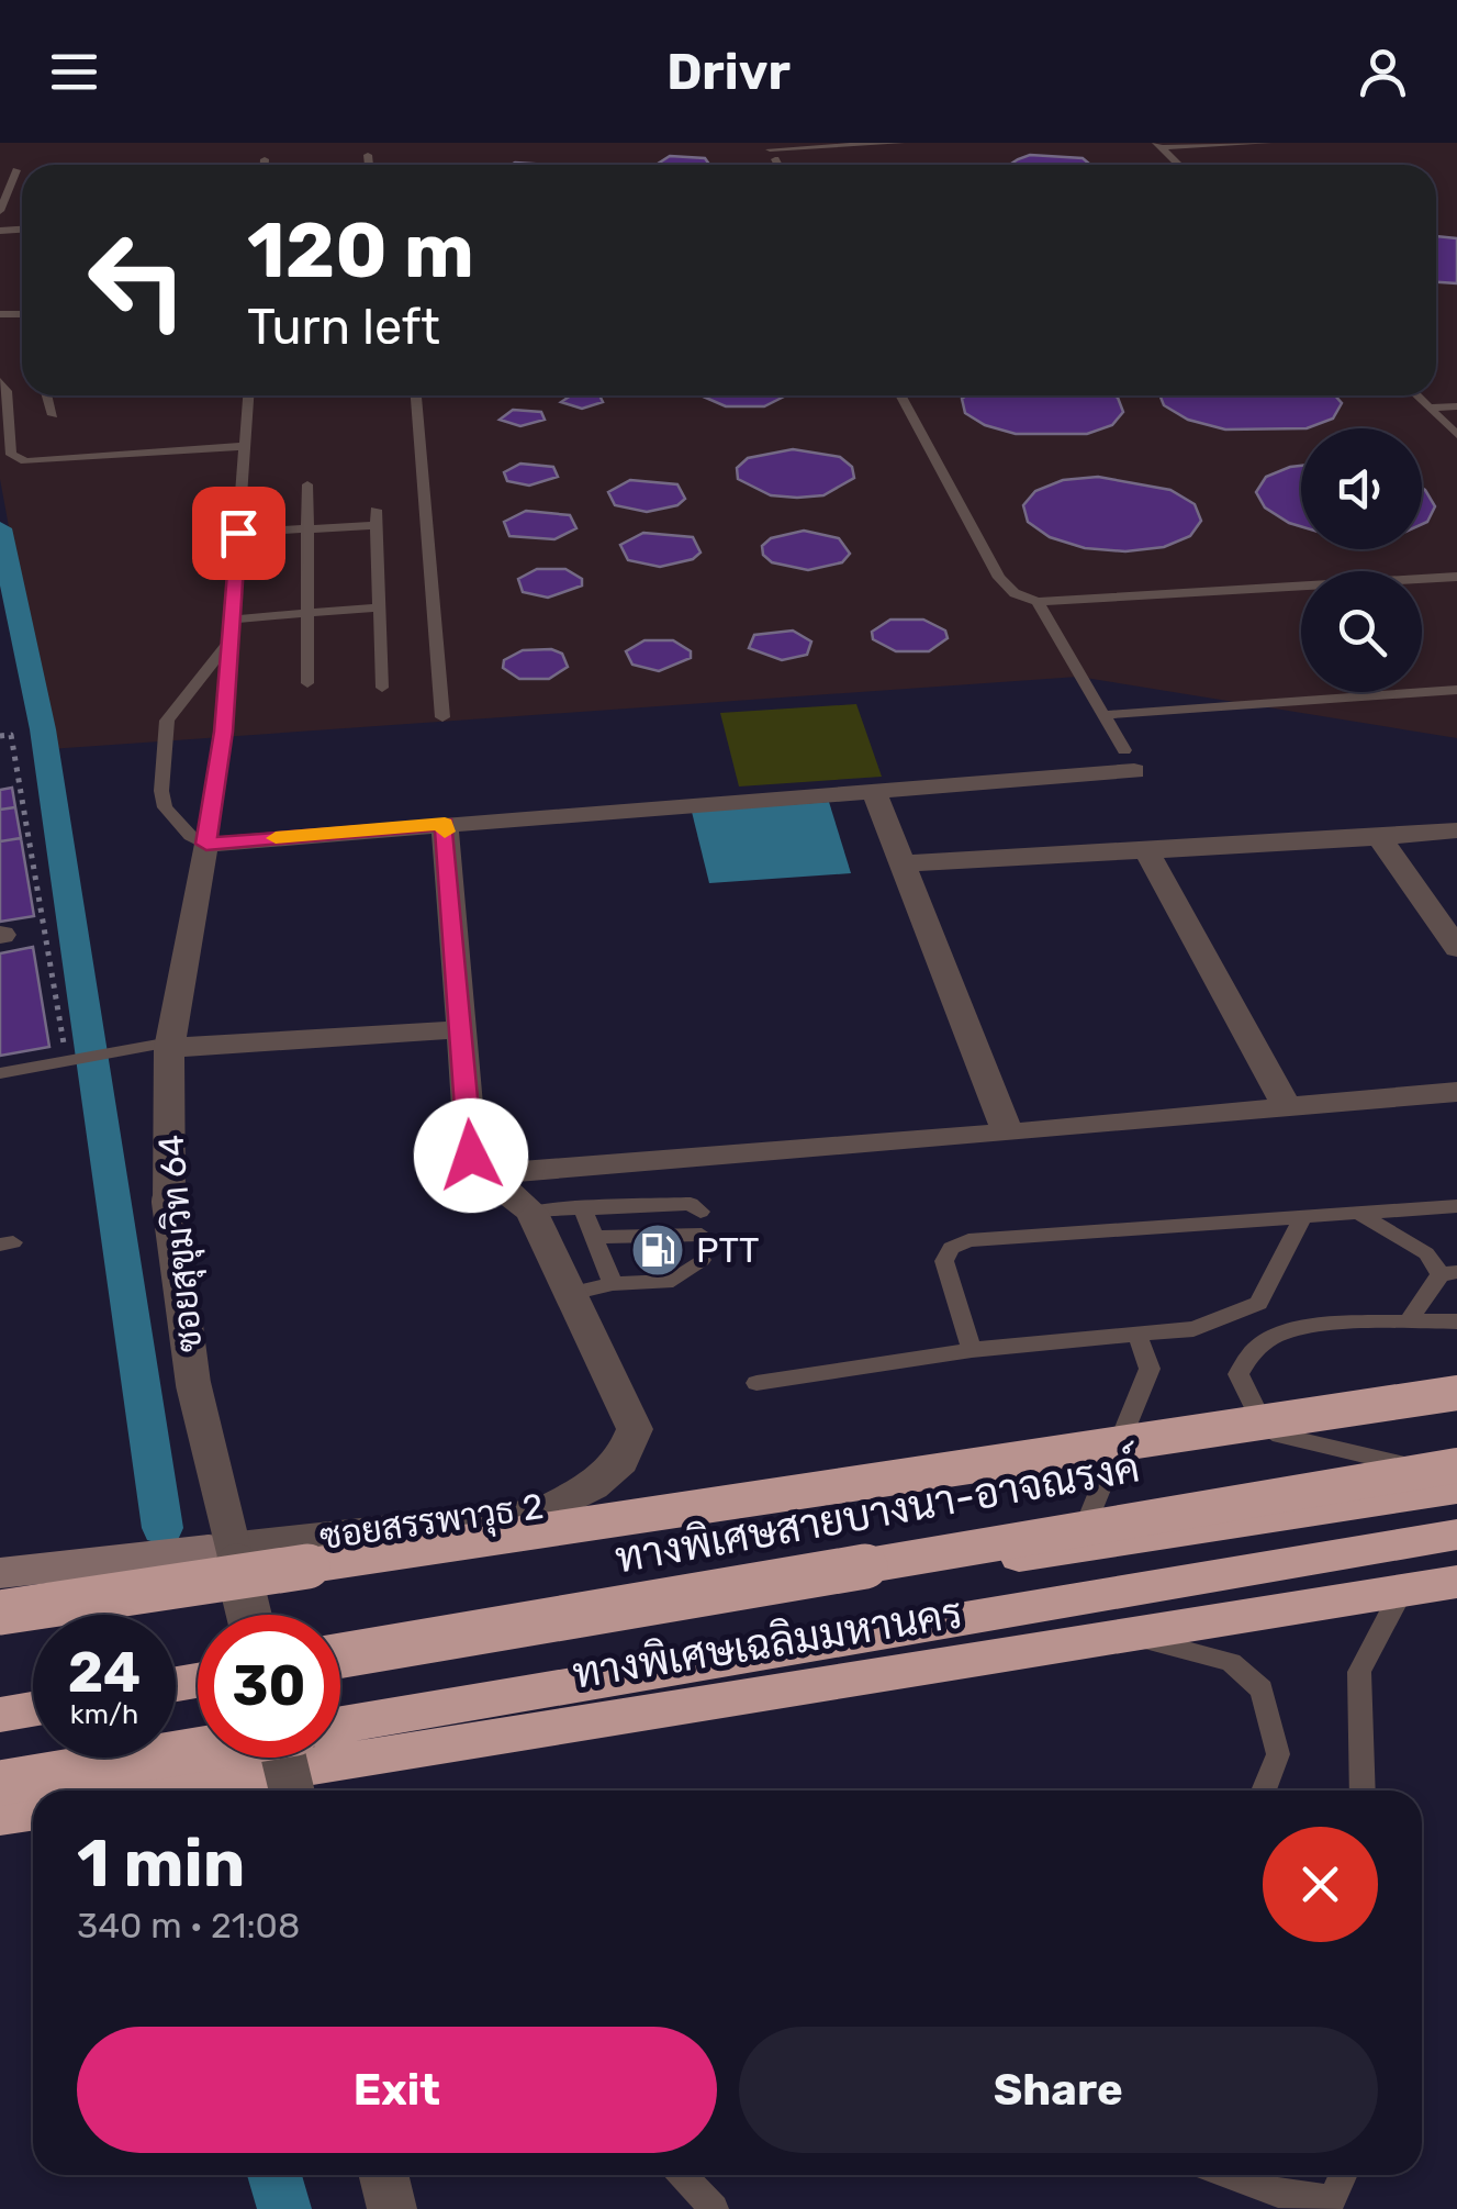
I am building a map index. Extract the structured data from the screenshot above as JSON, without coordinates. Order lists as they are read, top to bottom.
{
  "streets": {
    "highway": ["ทางพิเศษสายบางนา-อาจณรงค์", "ทางพิเศษเฉลิมมหานคร"],
    "street": ["ซอยสุขุมวิท 64", "ซอยสรรพาวุธ 2"]
  },
  "places": {
    "fuel station": ["PTT"]
  },
  "page": {
    "header": "Drivr",
    "turn": ["120 m", "Turn left"],
    "speed": "24 km/h",
    "limit": "30",
    "heading": ["1 min", "340 m · 21:08"],
    "buttons": ["Exit", "Share"]
  }
}
